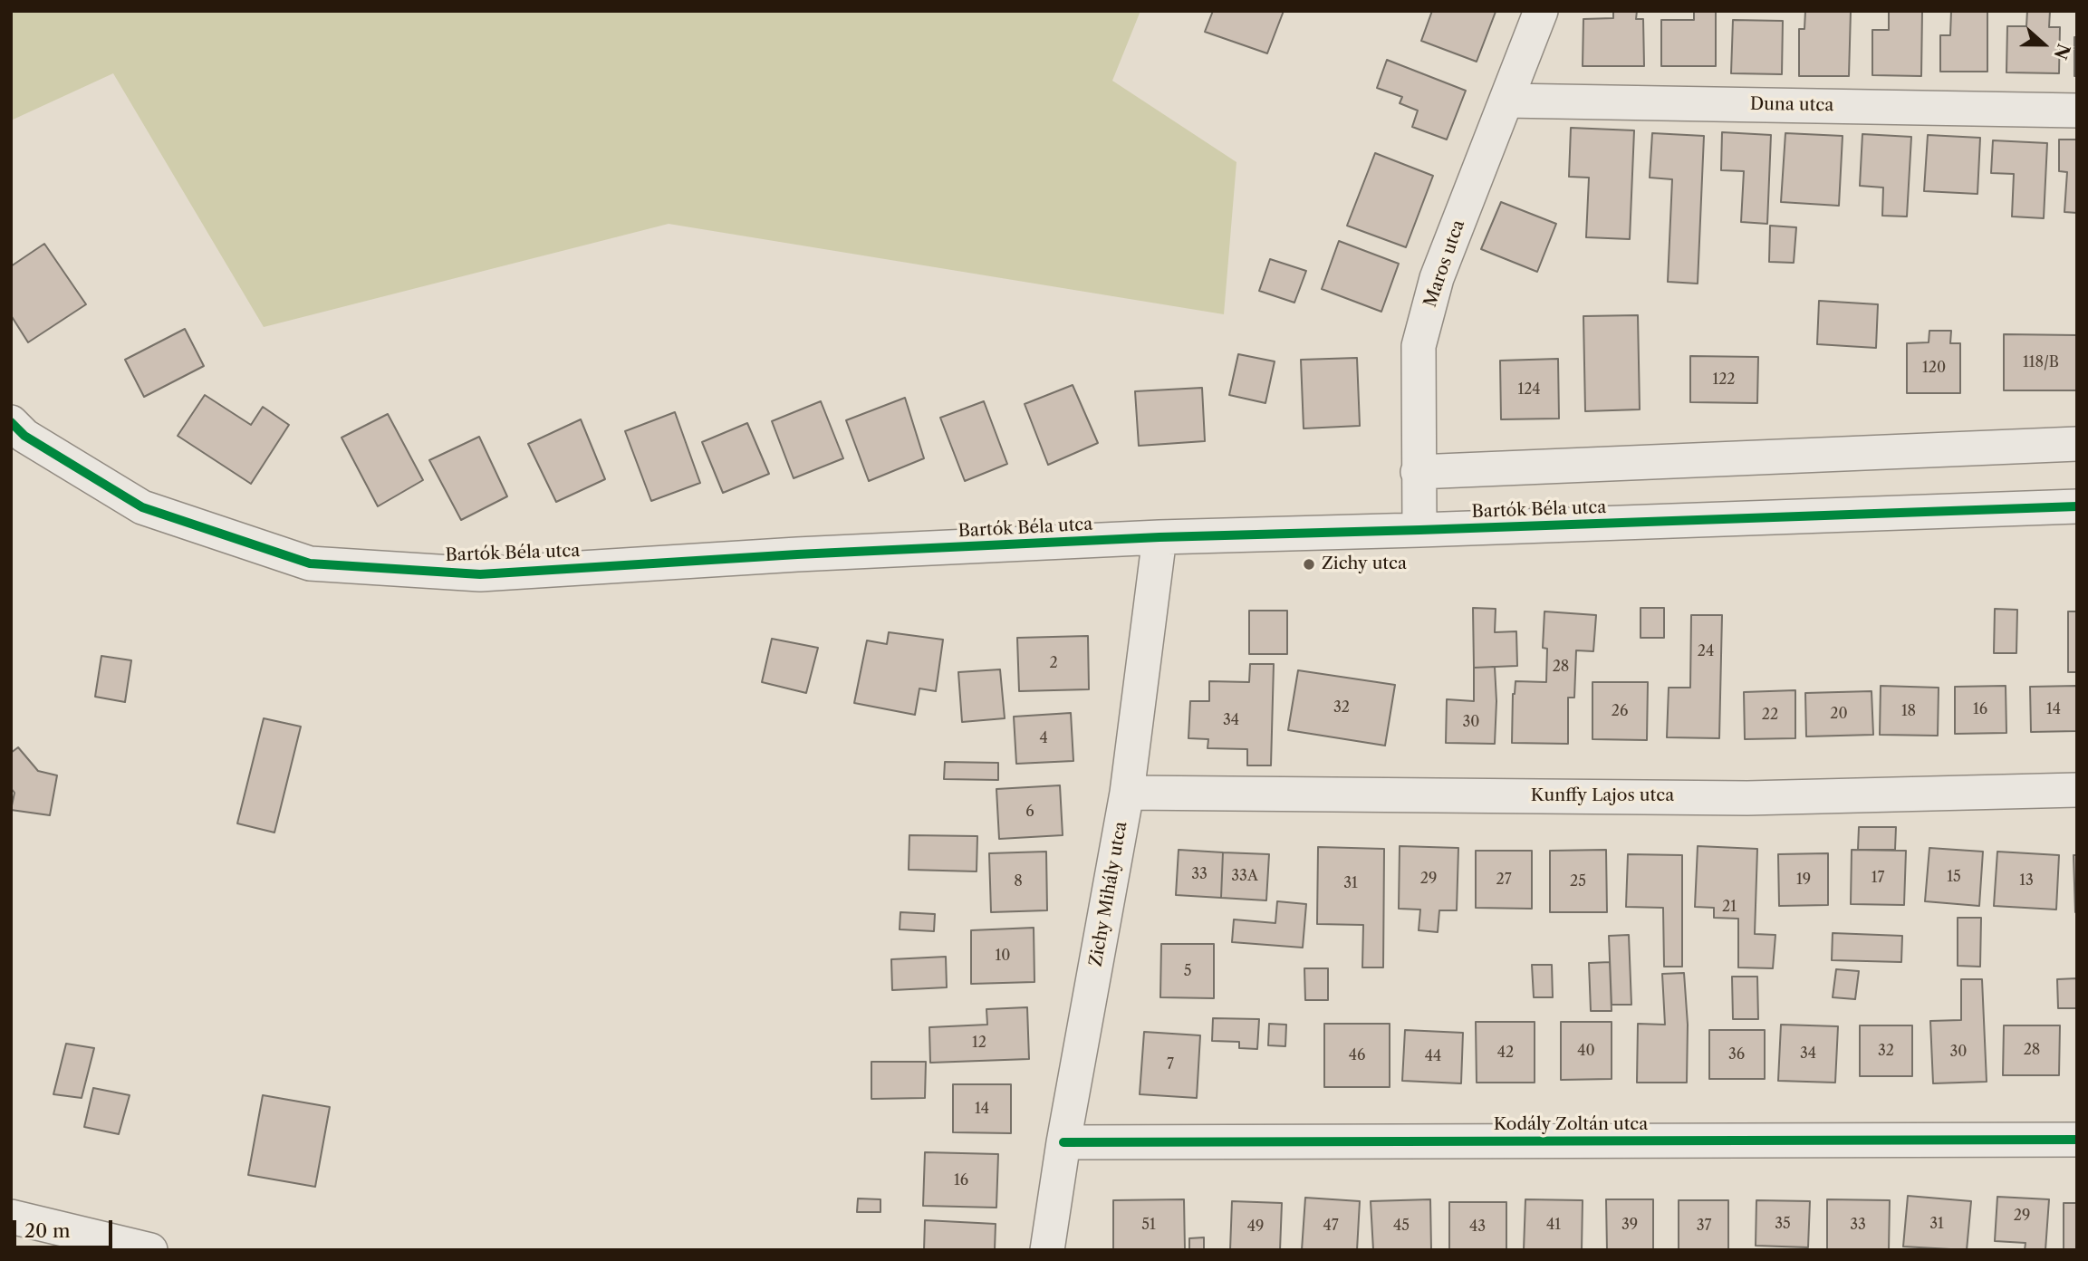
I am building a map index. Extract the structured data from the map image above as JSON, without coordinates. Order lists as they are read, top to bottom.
{
  "streets": {
    "street": [
      "Duna utca",
      "Maros utca",
      "Bartók Béla utca",
      "Kunffy Lajos utca",
      "Zichy Mihály utca",
      "Kodály Zoltán utca"
    ]
  },
  "crossings": [
    ["Duna utca", "Maros utca"],
    ["Maros utca", "Bartók Béla utca"],
    ["Bartók Béla utca", "Zichy Mihály utca"],
    ["Kunffy Lajos utca", "Zichy Mihály utca"],
    ["Zichy Mihály utca", "Kodály Zoltán utca"]
  ],
  "places": ["Zichy utca"],
  "house_numbers": [
    "118/B",
    "120",
    "122",
    "124",
    "24",
    "2",
    "28",
    "32",
    "16",
    "14",
    "26",
    "18",
    "20",
    "22",
    "34",
    "30",
    "4",
    "6",
    "33",
    "33A",
    "15",
    "17",
    "29",
    "27",
    "19",
    "13",
    "8",
    "25",
    "31",
    "21",
    "10",
    "5",
    "12",
    "28",
    "40",
    "32",
    "30",
    "42",
    "34",
    "36",
    "46",
    "44",
    "7",
    "14",
    "16",
    "29",
    "35",
    "31",
    "51",
    "41",
    "39",
    "33",
    "47",
    "45",
    "37",
    "49",
    "43"
  ],
  "scale_bar": "20 m",
  "north": "right"
}
